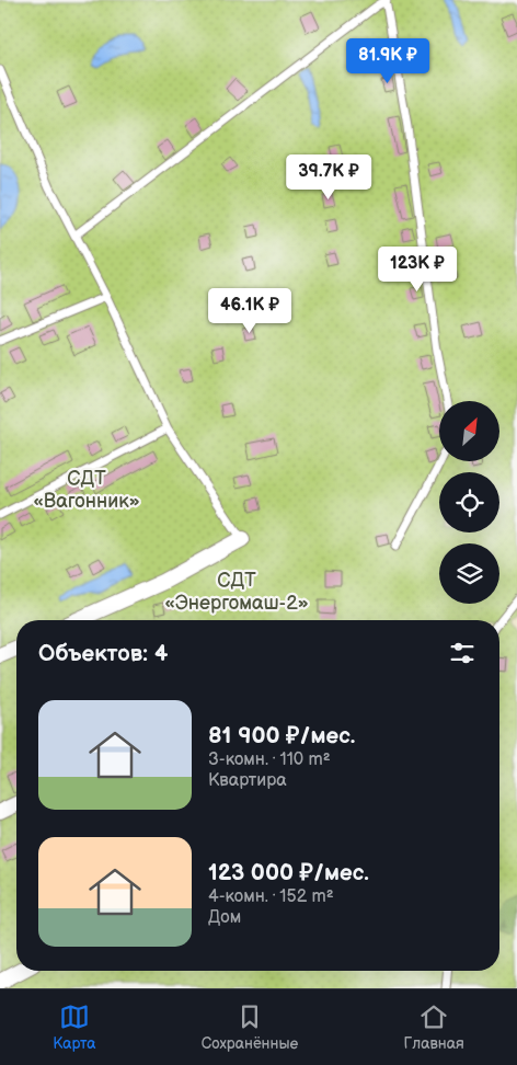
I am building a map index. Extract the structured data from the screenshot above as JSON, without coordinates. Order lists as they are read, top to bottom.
{
  "parks": ["СДТ «Вагонник»", "СДТ «Энергомаш-2»"],
  "north": "top right",
  "page": {
    "price": [
      "81.9K ₽",
      "39.7K ₽",
      "123K ₽",
      "46.1K ₽"
    ],
    "heading": "Объектов: 4",
    "list": [
      {
        "name": "81 900 ₽/мес.",
        "note": "3-комн. · 110 m² · Квартира"
      },
      {
        "name": "123 000 ₽/мес.",
        "note": "4-комн. · 152 m² · Дом"
      }
    ],
    "tabs": ["Карта", "Сохранённые", "Главная"]
  }
}
